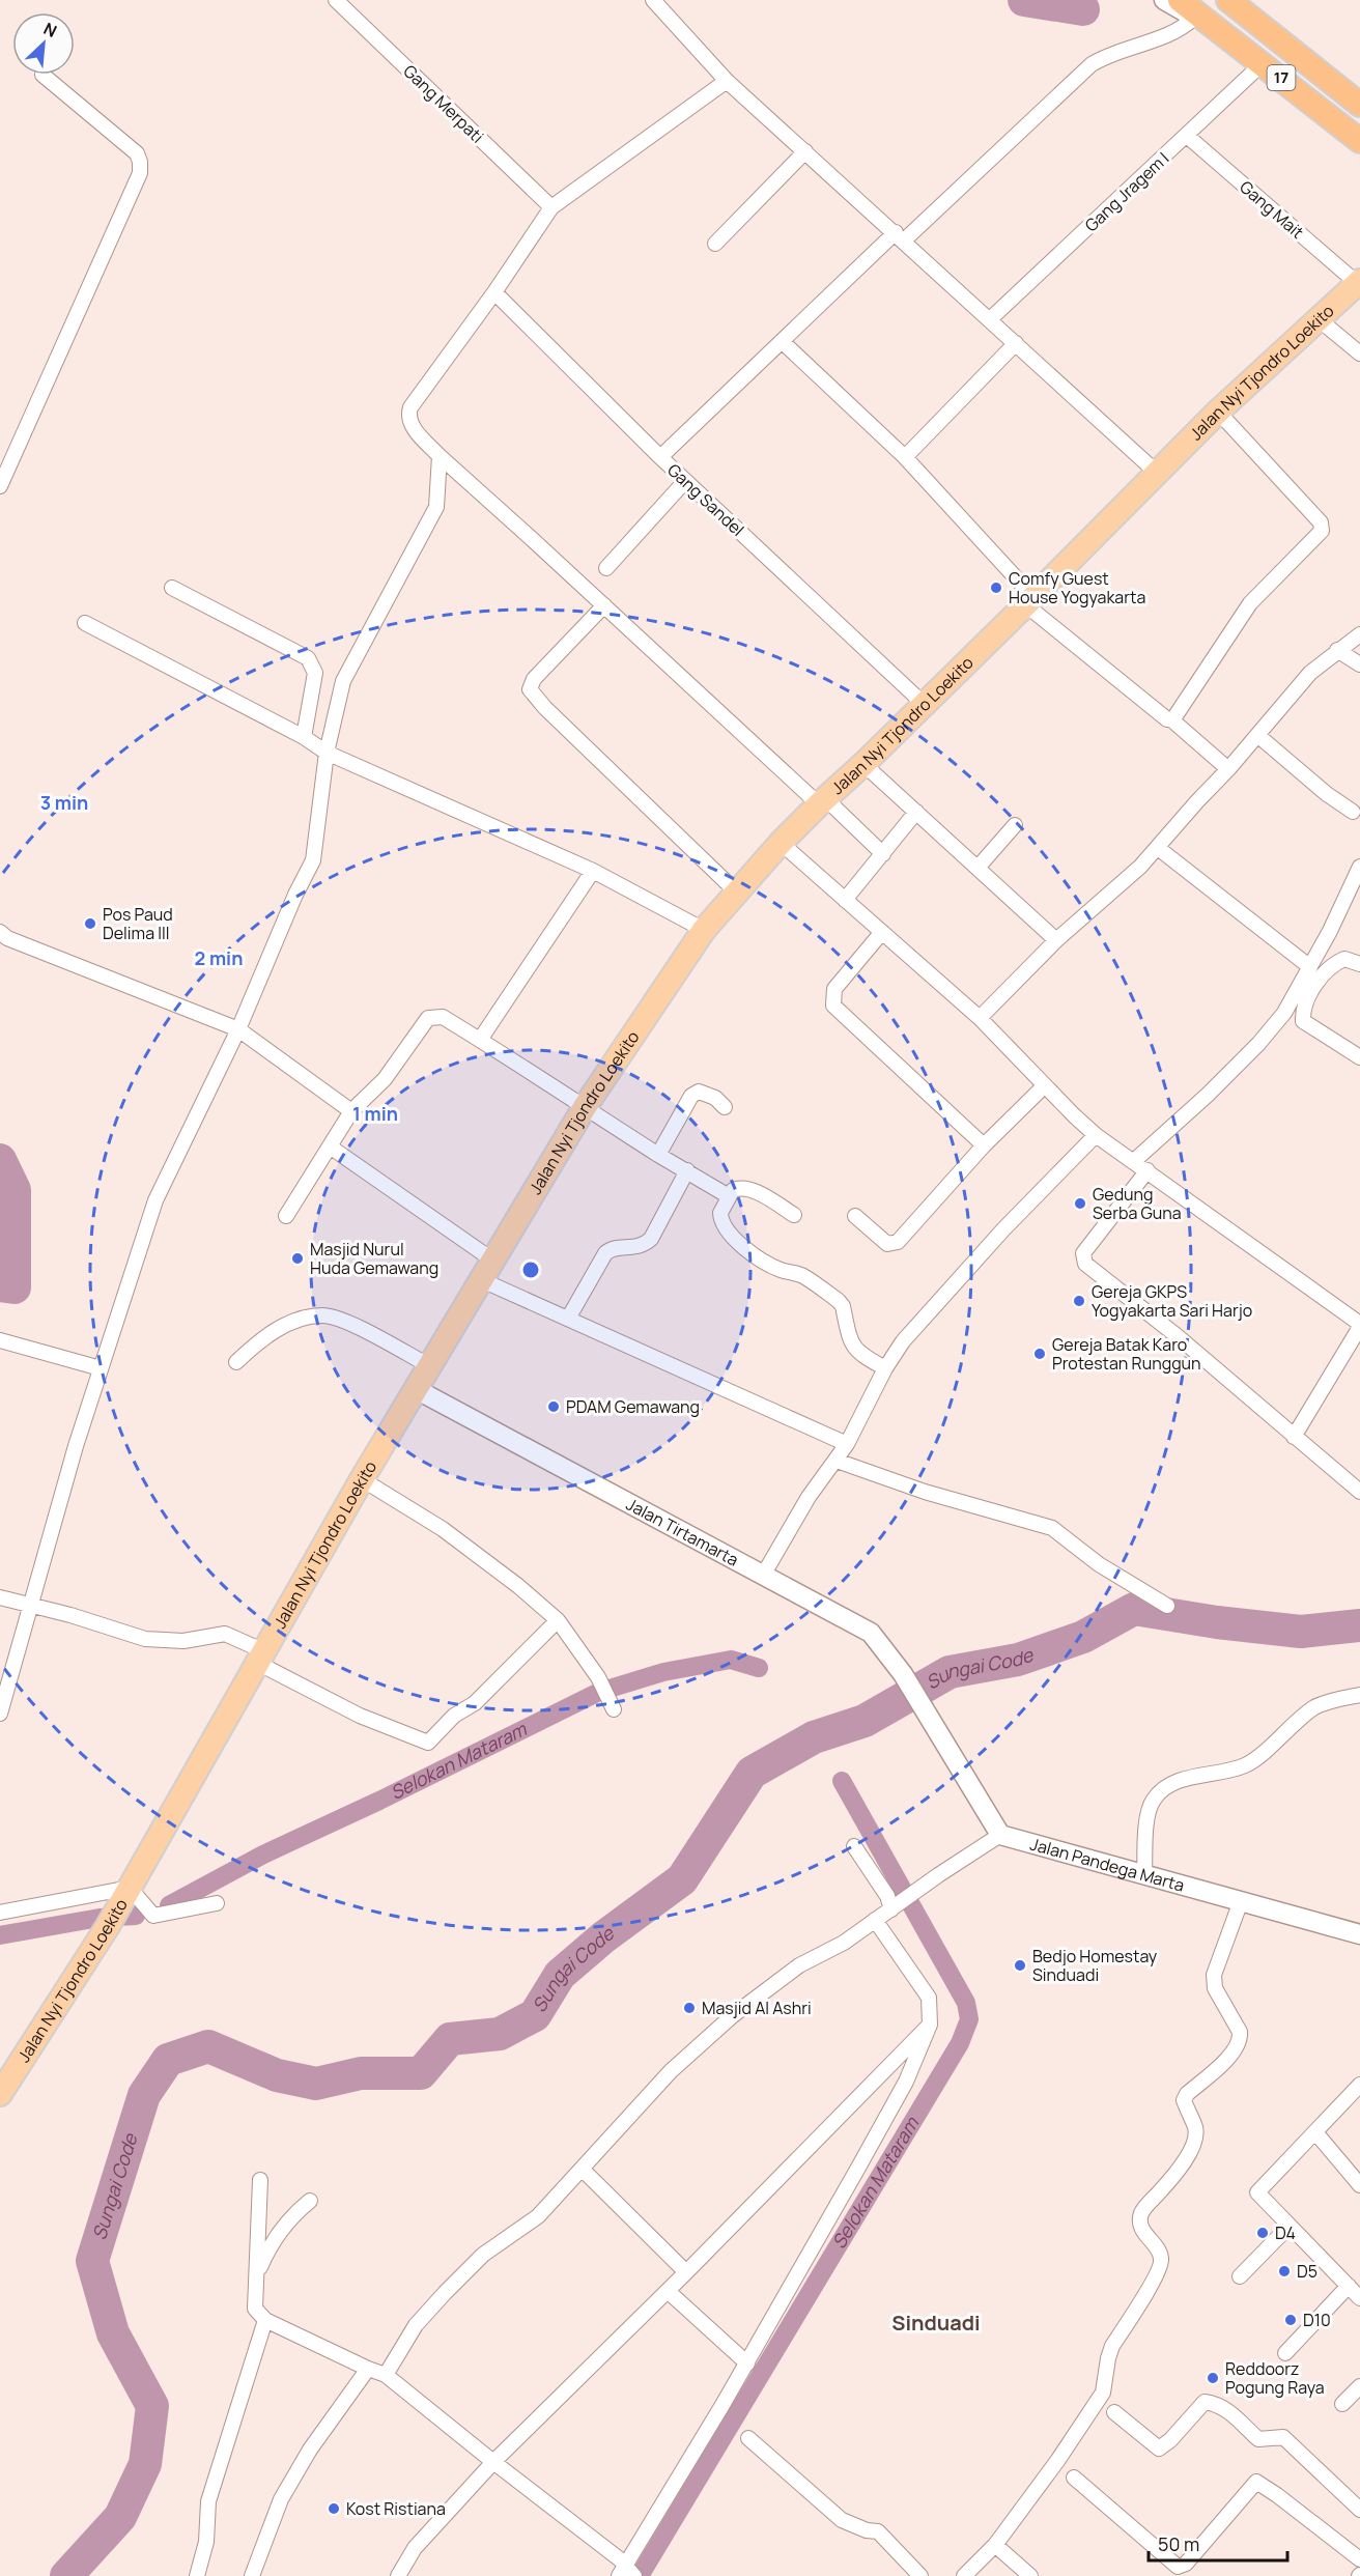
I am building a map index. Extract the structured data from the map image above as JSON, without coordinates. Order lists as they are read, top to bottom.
{
  "streets": {
    "highway": ["17"],
    "main road": ["Jalan Nyi Tjondro Loekito"],
    "street": [
      "Gang Merpati",
      "Gang Jragem I",
      "Gang Mait",
      "Gang Sandel",
      "Jalan Tirtamarta",
      "Jalan Pandega Marta"
    ]
  },
  "crossings": [
    ["17", "Gang Jragem I"],
    ["Gang Jragem I", "Gang Mait"],
    ["Gang Mait", "Jalan Nyi Tjondro Loekito"],
    ["Jalan Nyi Tjondro Loekito", "Gang Sandel"],
    ["Jalan Nyi Tjondro Loekito", "Jalan Tirtamarta"],
    ["Jalan Tirtamarta", "Jalan Pandega Marta"]
  ],
  "districts": ["Sinduadi"],
  "water": ["Sungai Code", "Selokan Mataram"],
  "places": [
    "Comfy Guest House Yogyakarta",
    "Pos Paud Delima III",
    "Gedung Serba Guna",
    "Masjid Nurul Huda Gemawang",
    "Gereja GKPS Yogyakarta Sari Harjo",
    "Gereja Batak Karo Protestan Runggun",
    "PDAM Gemawang",
    "Bedjo Homestay Sinduadi",
    "Masjid Al Ashri",
    "D4",
    "D5",
    "D10",
    "Reddoorz Pogung Raya",
    "Kost Ristiana"
  ],
  "scale_bar": "50 m",
  "north": "top right",
  "rings": ["3 min", "2 min", "1 min"]
}
